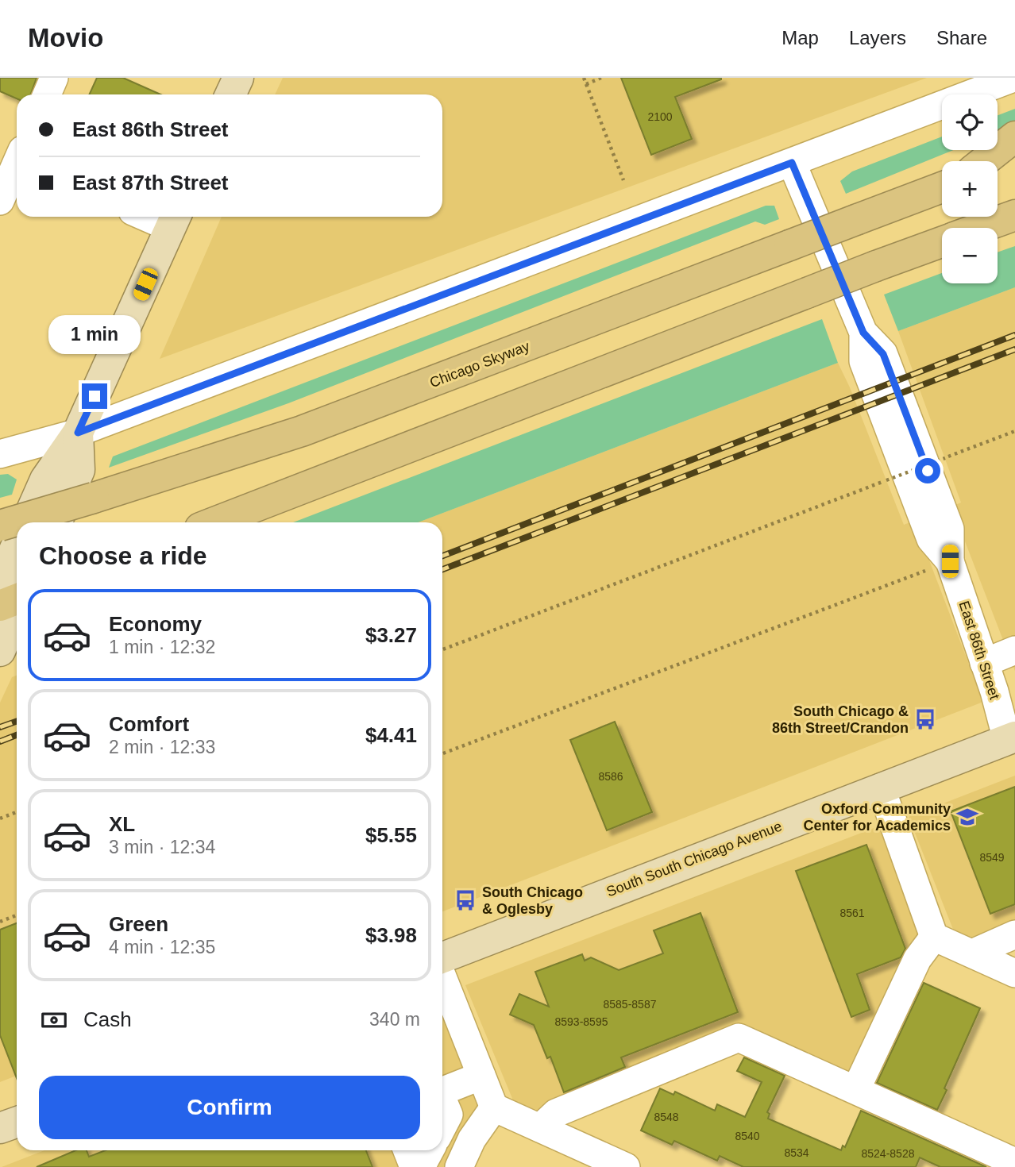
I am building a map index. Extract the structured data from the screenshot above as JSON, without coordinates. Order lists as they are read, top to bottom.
{
  "streets": {
    "highway": ["Chicago Skyway"],
    "main road": ["South South Chicago Avenue"],
    "street": ["East 86th Street"]
  },
  "crossings": [
    ["East 86th Street", "South South Chicago Avenue"]
  ],
  "places": {
    "bus stop": ["South Chicago & 86th Street/Crandon", "South Chicago & Oglesby"],
    "school or university": ["Oxford Community Center for Academics"]
  },
  "house_numbers": [
    "2100",
    "8586",
    "8549",
    "8561",
    "8585-8587",
    "8593-8595",
    "8548",
    "8540",
    "8534",
    "8524-8528"
  ],
  "page": {
    "header": "Movio",
    "nav": ["Map", "Layers", "Share"],
    "map_buttons": ["+", "−"],
    "banner": ["East 86th Street", "East 87th Street"],
    "bubble": "1 min",
    "heading": "Choose a ride",
    "list": [
      {
        "name": "Economy",
        "note": "1 min · 12:32",
        "value": "$3.27"
      },
      {
        "name": "Comfort",
        "note": "2 min · 12:33",
        "value": "$4.41"
      },
      {
        "name": "XL",
        "note": "3 min · 12:34",
        "value": "$5.55"
      },
      {
        "name": "Green",
        "note": "4 min · 12:35",
        "value": "$3.98"
      }
    ],
    "pay": ["Cash", "340 m"],
    "buttons": "Confirm"
  }
}
